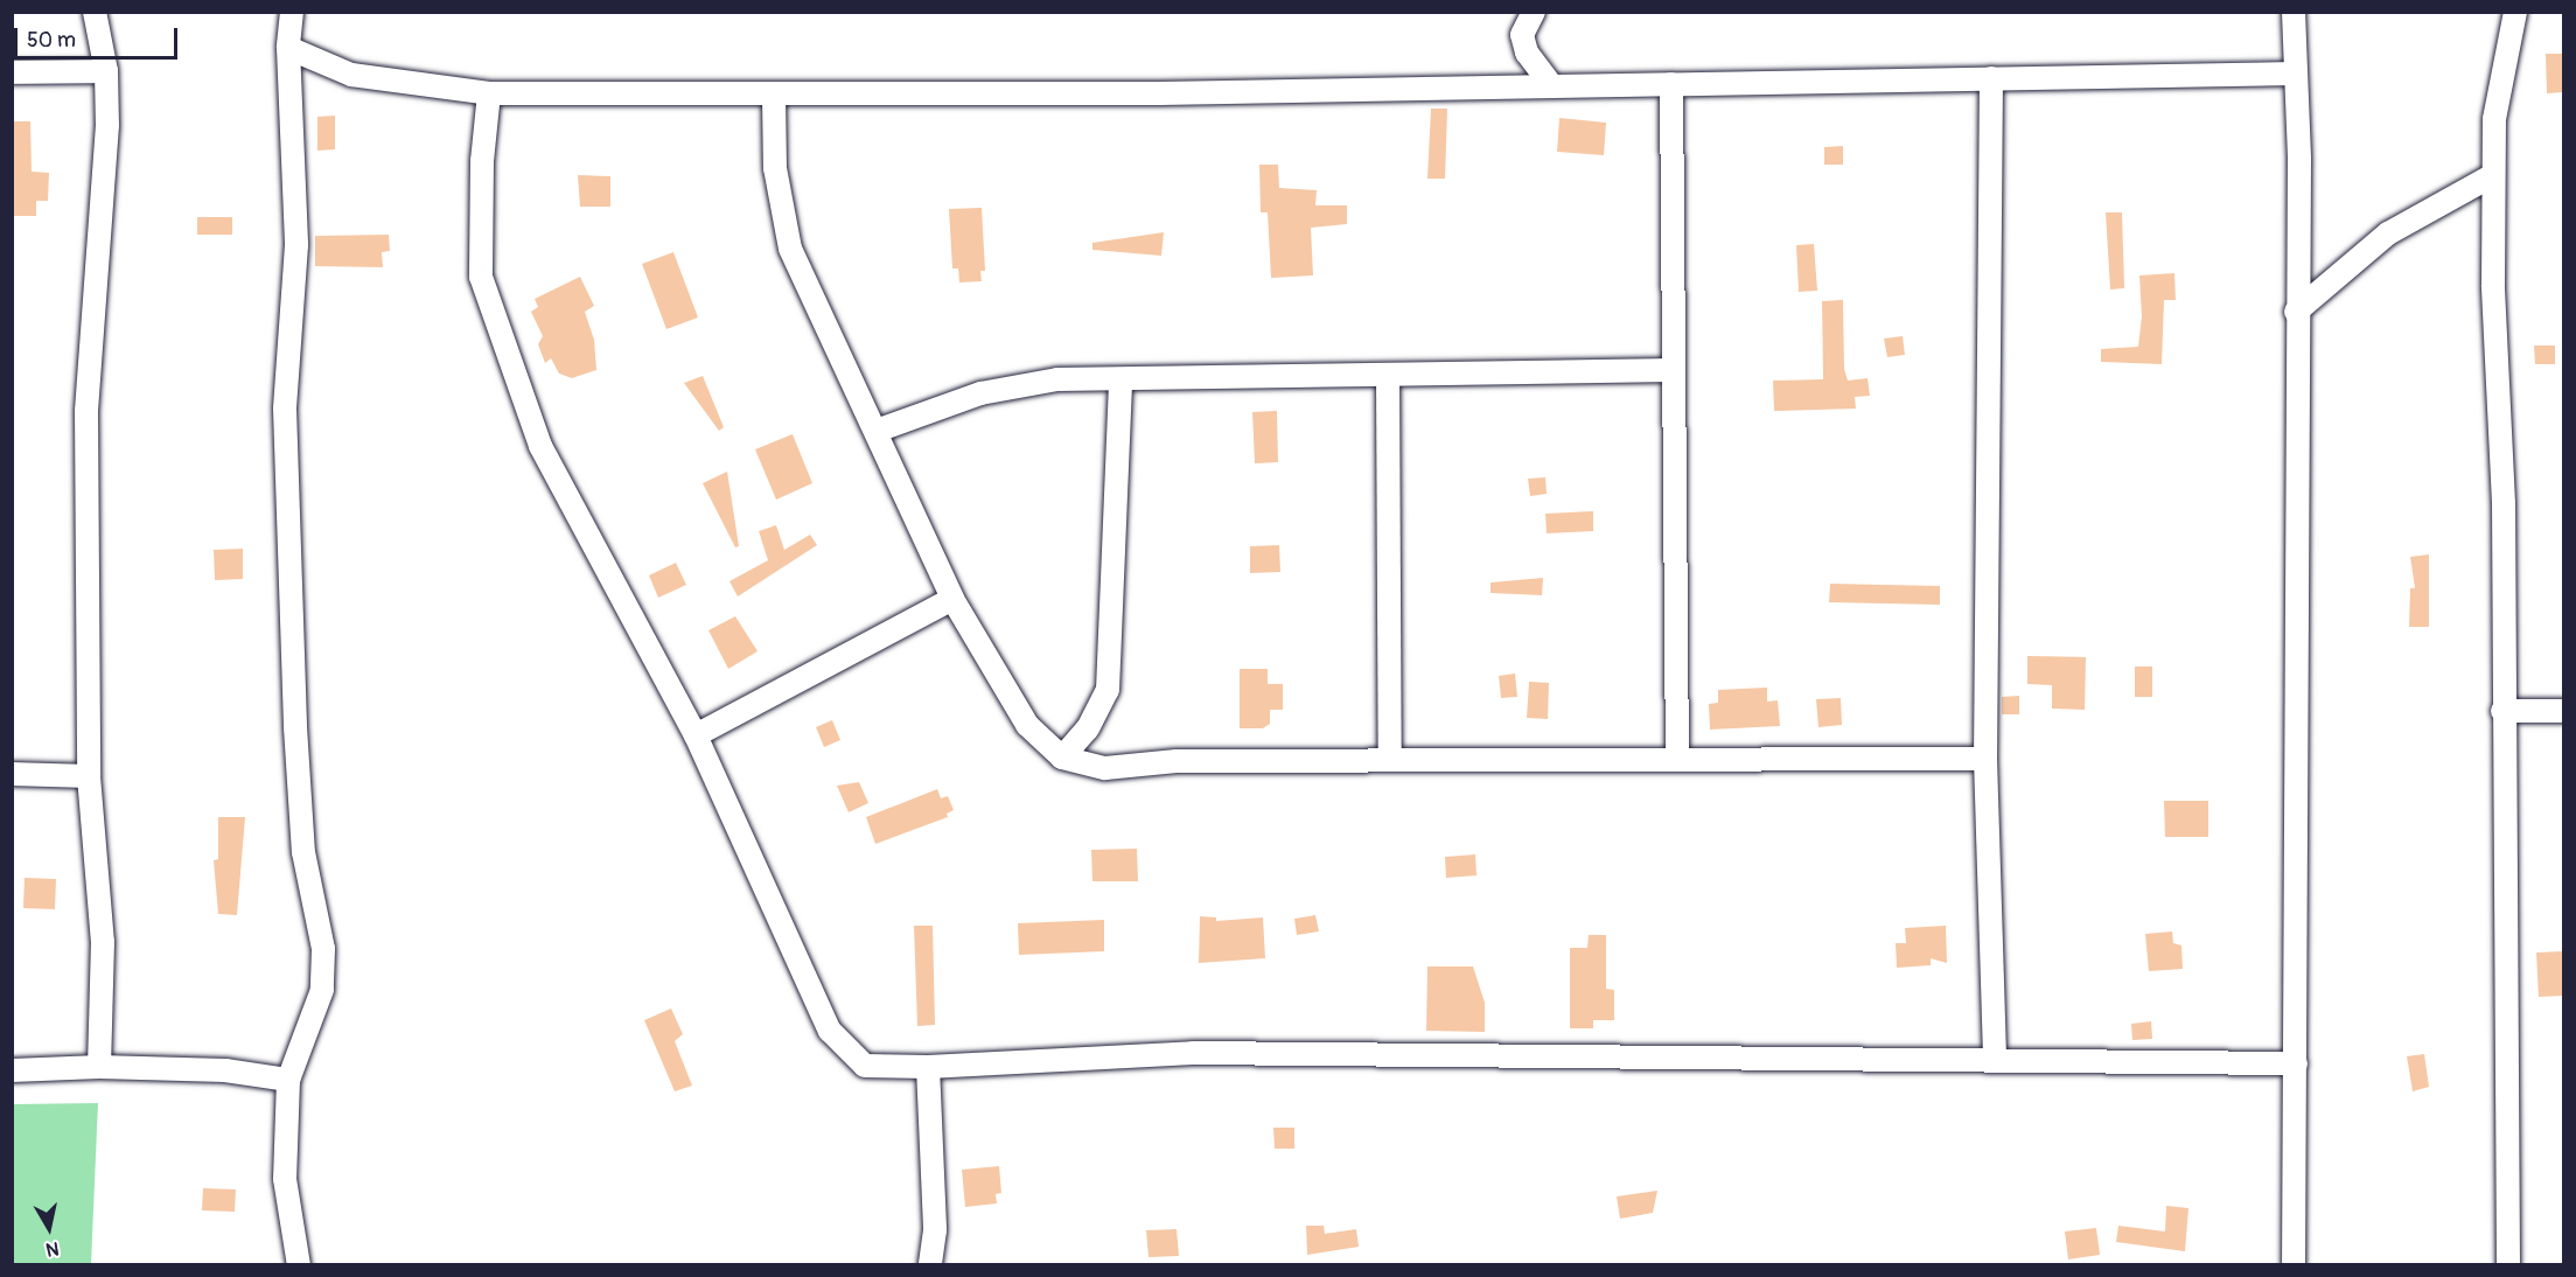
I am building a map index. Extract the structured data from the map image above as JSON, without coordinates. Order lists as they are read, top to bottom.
{
  "scale_bar": "50 m",
  "north": "bottom"
}
